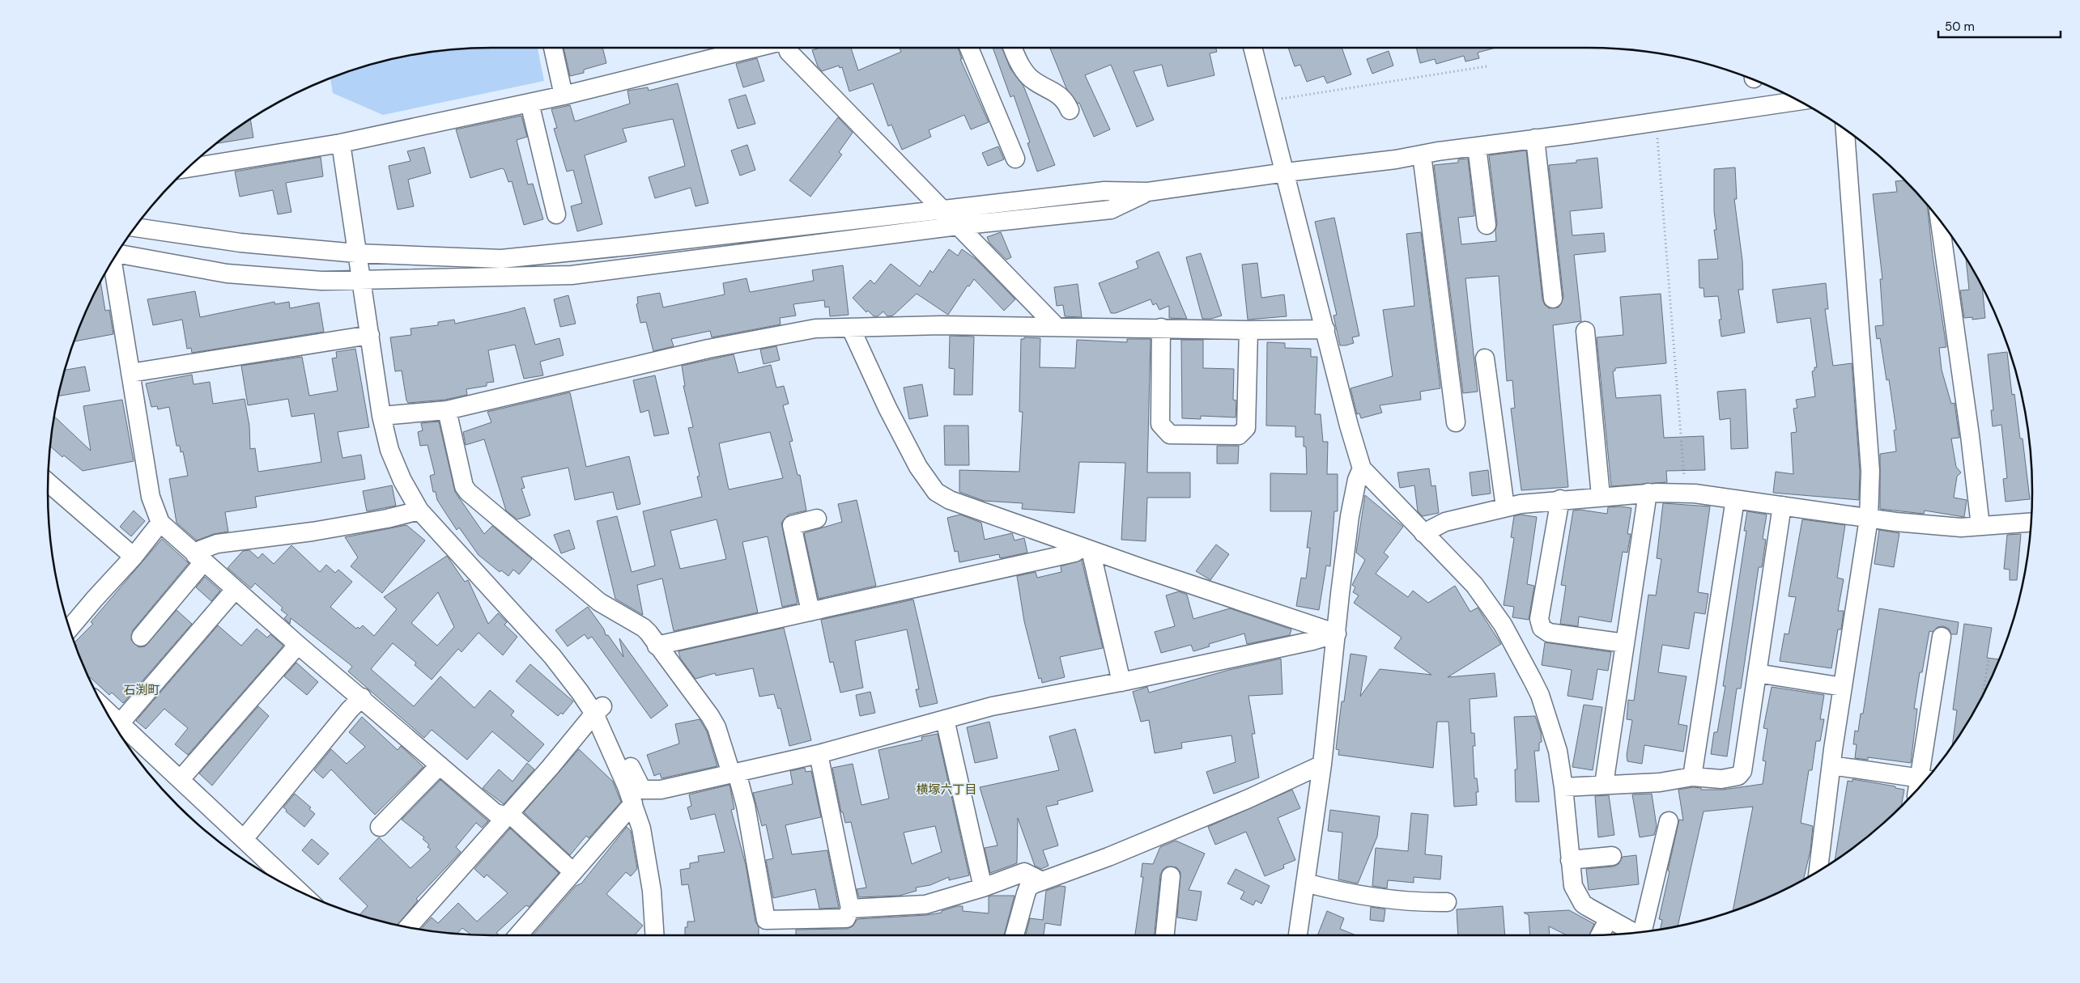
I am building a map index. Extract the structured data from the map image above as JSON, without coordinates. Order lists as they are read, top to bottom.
{
  "districts": ["石渕町", "横塚六丁目"],
  "scale_bar": "50 m"
}
